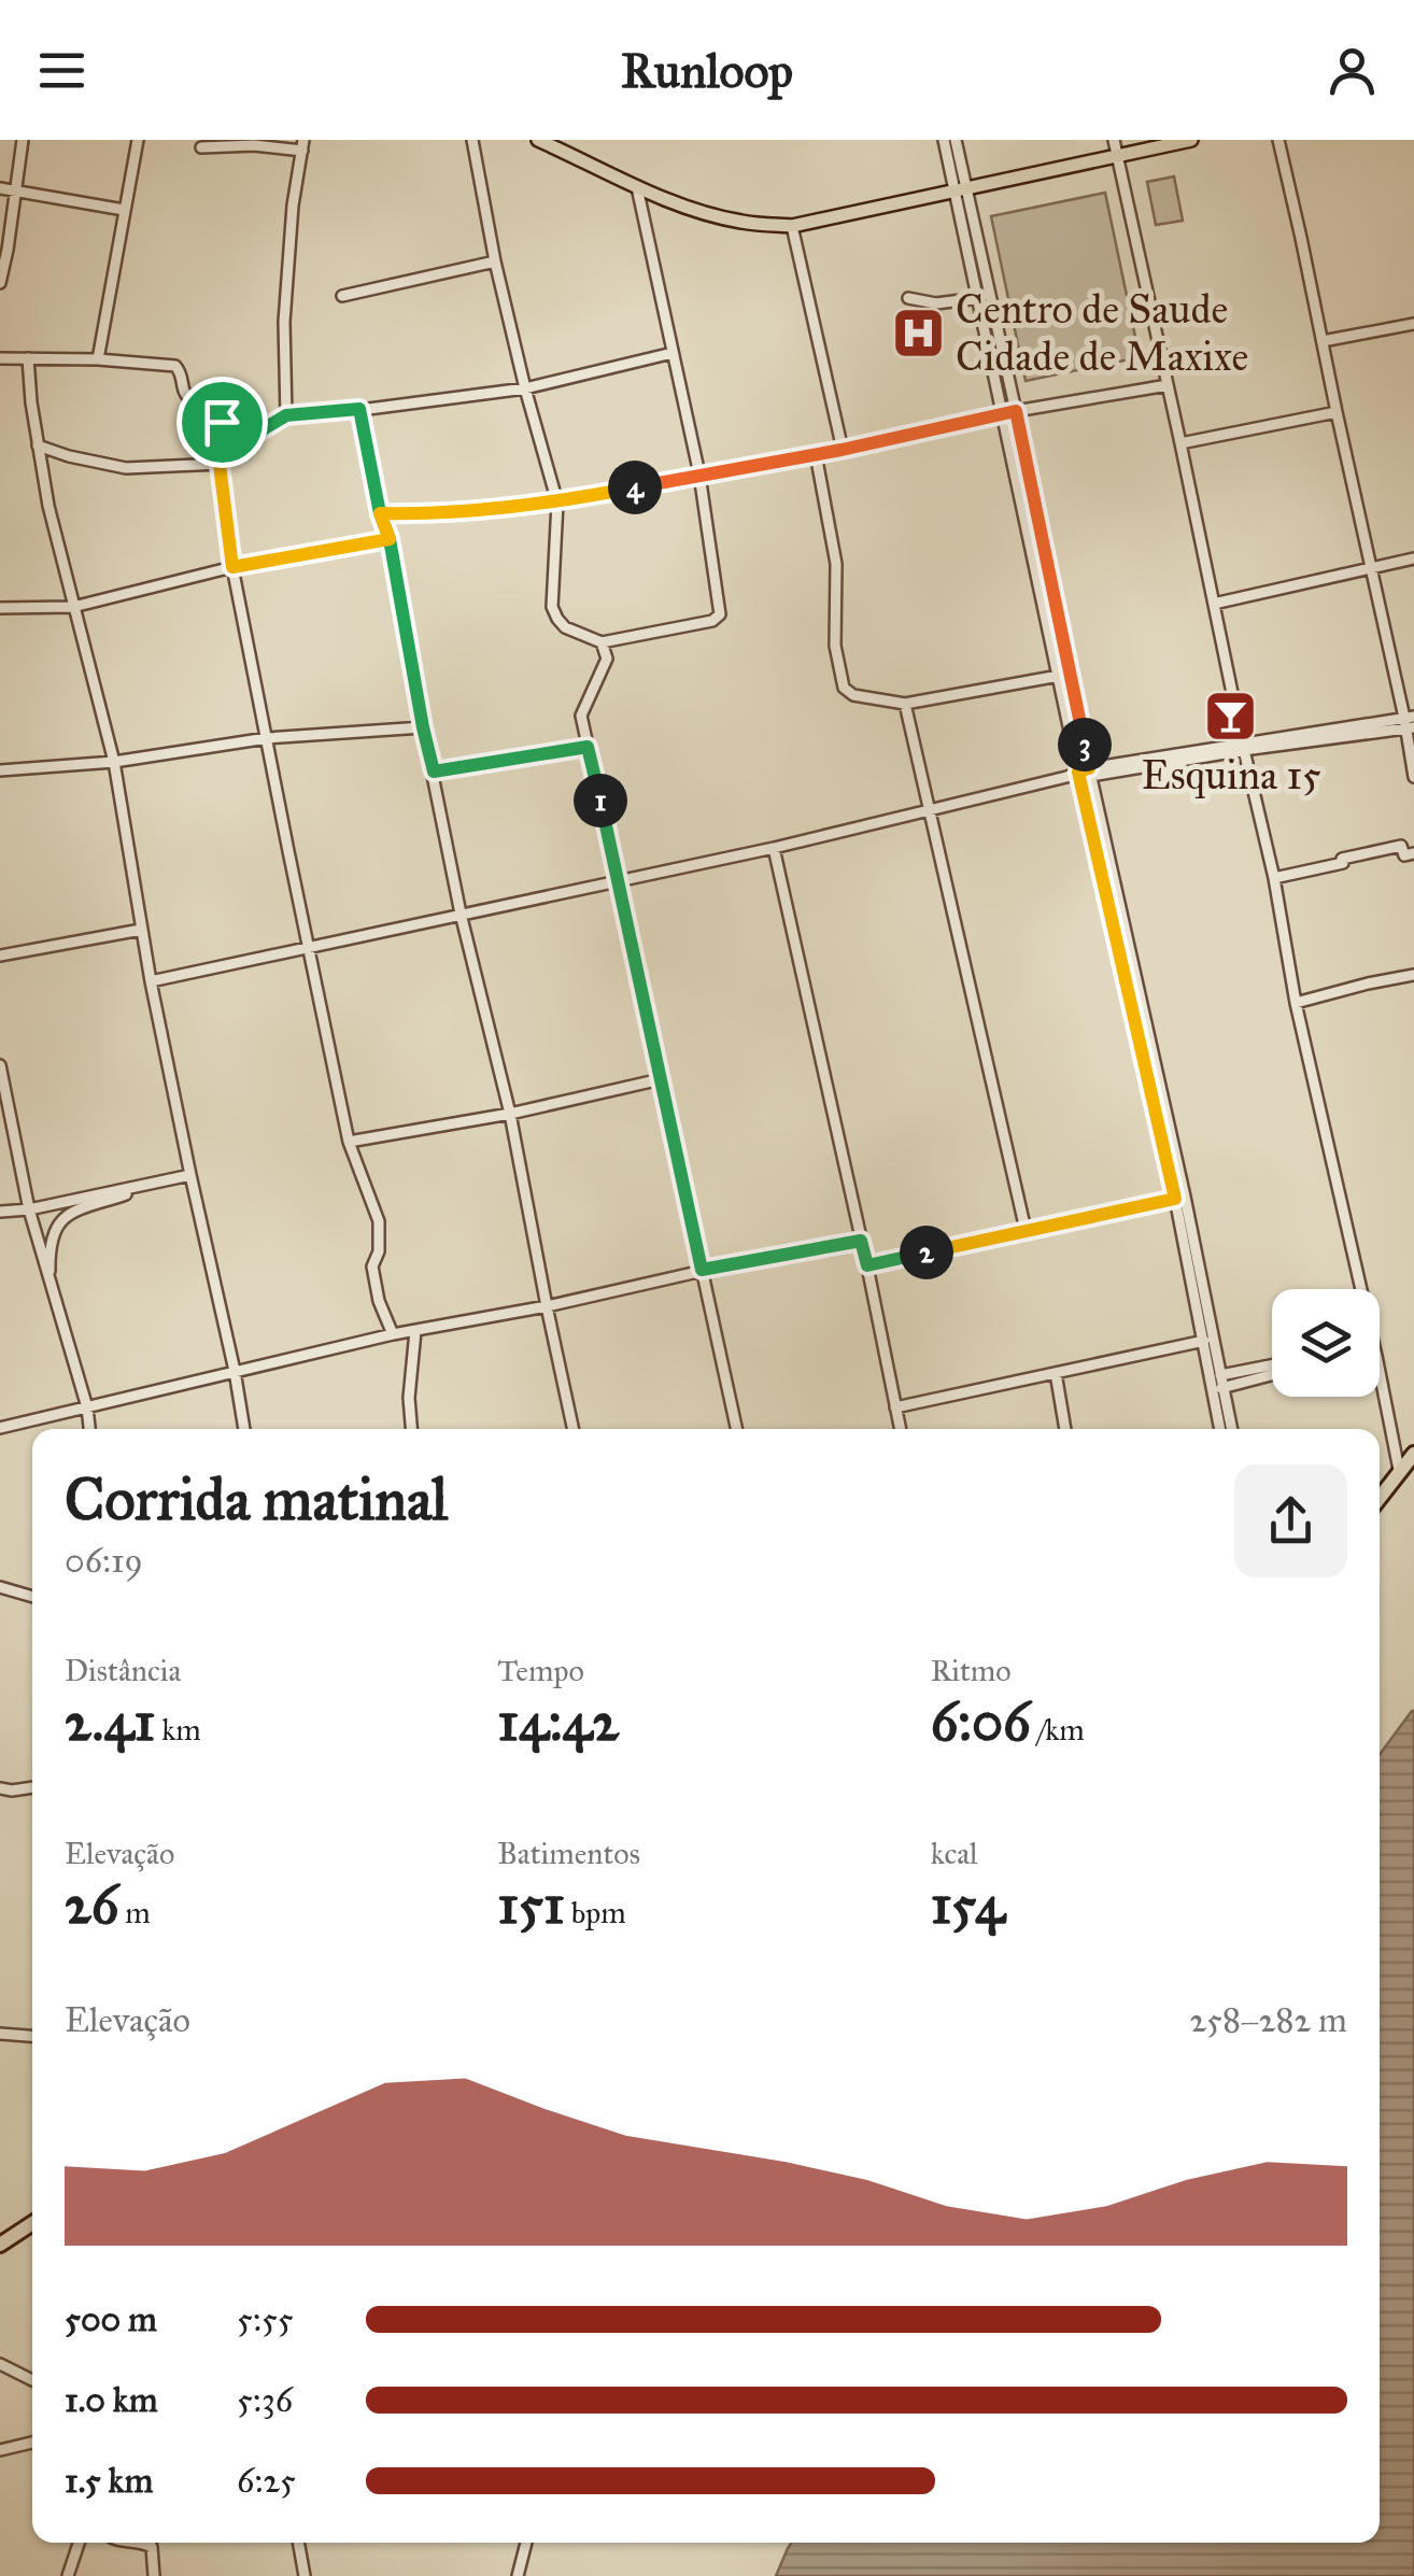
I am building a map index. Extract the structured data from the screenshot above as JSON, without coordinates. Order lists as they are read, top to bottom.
{
  "places": {
    "hospital": ["Centro de Saude Cidade de Maxixe"],
    "bar": ["Esquina 15"]
  },
  "page": {
    "header": "Runloop",
    "pins": [
      "4",
      "3",
      "1",
      "2"
    ],
    "heading": ["Corrida matinal", "06:19"],
    "stats": [
      ["Distância", "2.41 km"],
      ["Tempo", "14:42"],
      ["Ritmo", "6:06 /km"],
      ["Elevação", "26 m"],
      ["Batimentos", "151 bpm"],
      ["kcal", "154"]
    ],
    "chart": ["Elevação", "258–282 m"],
    "list": [
      {
        "name": "500 m",
        "note": "5:55"
      },
      {
        "name": "1.0 km",
        "note": "5:36"
      },
      {
        "name": "1.5 km",
        "note": "6:25"
      }
    ]
  }
}
